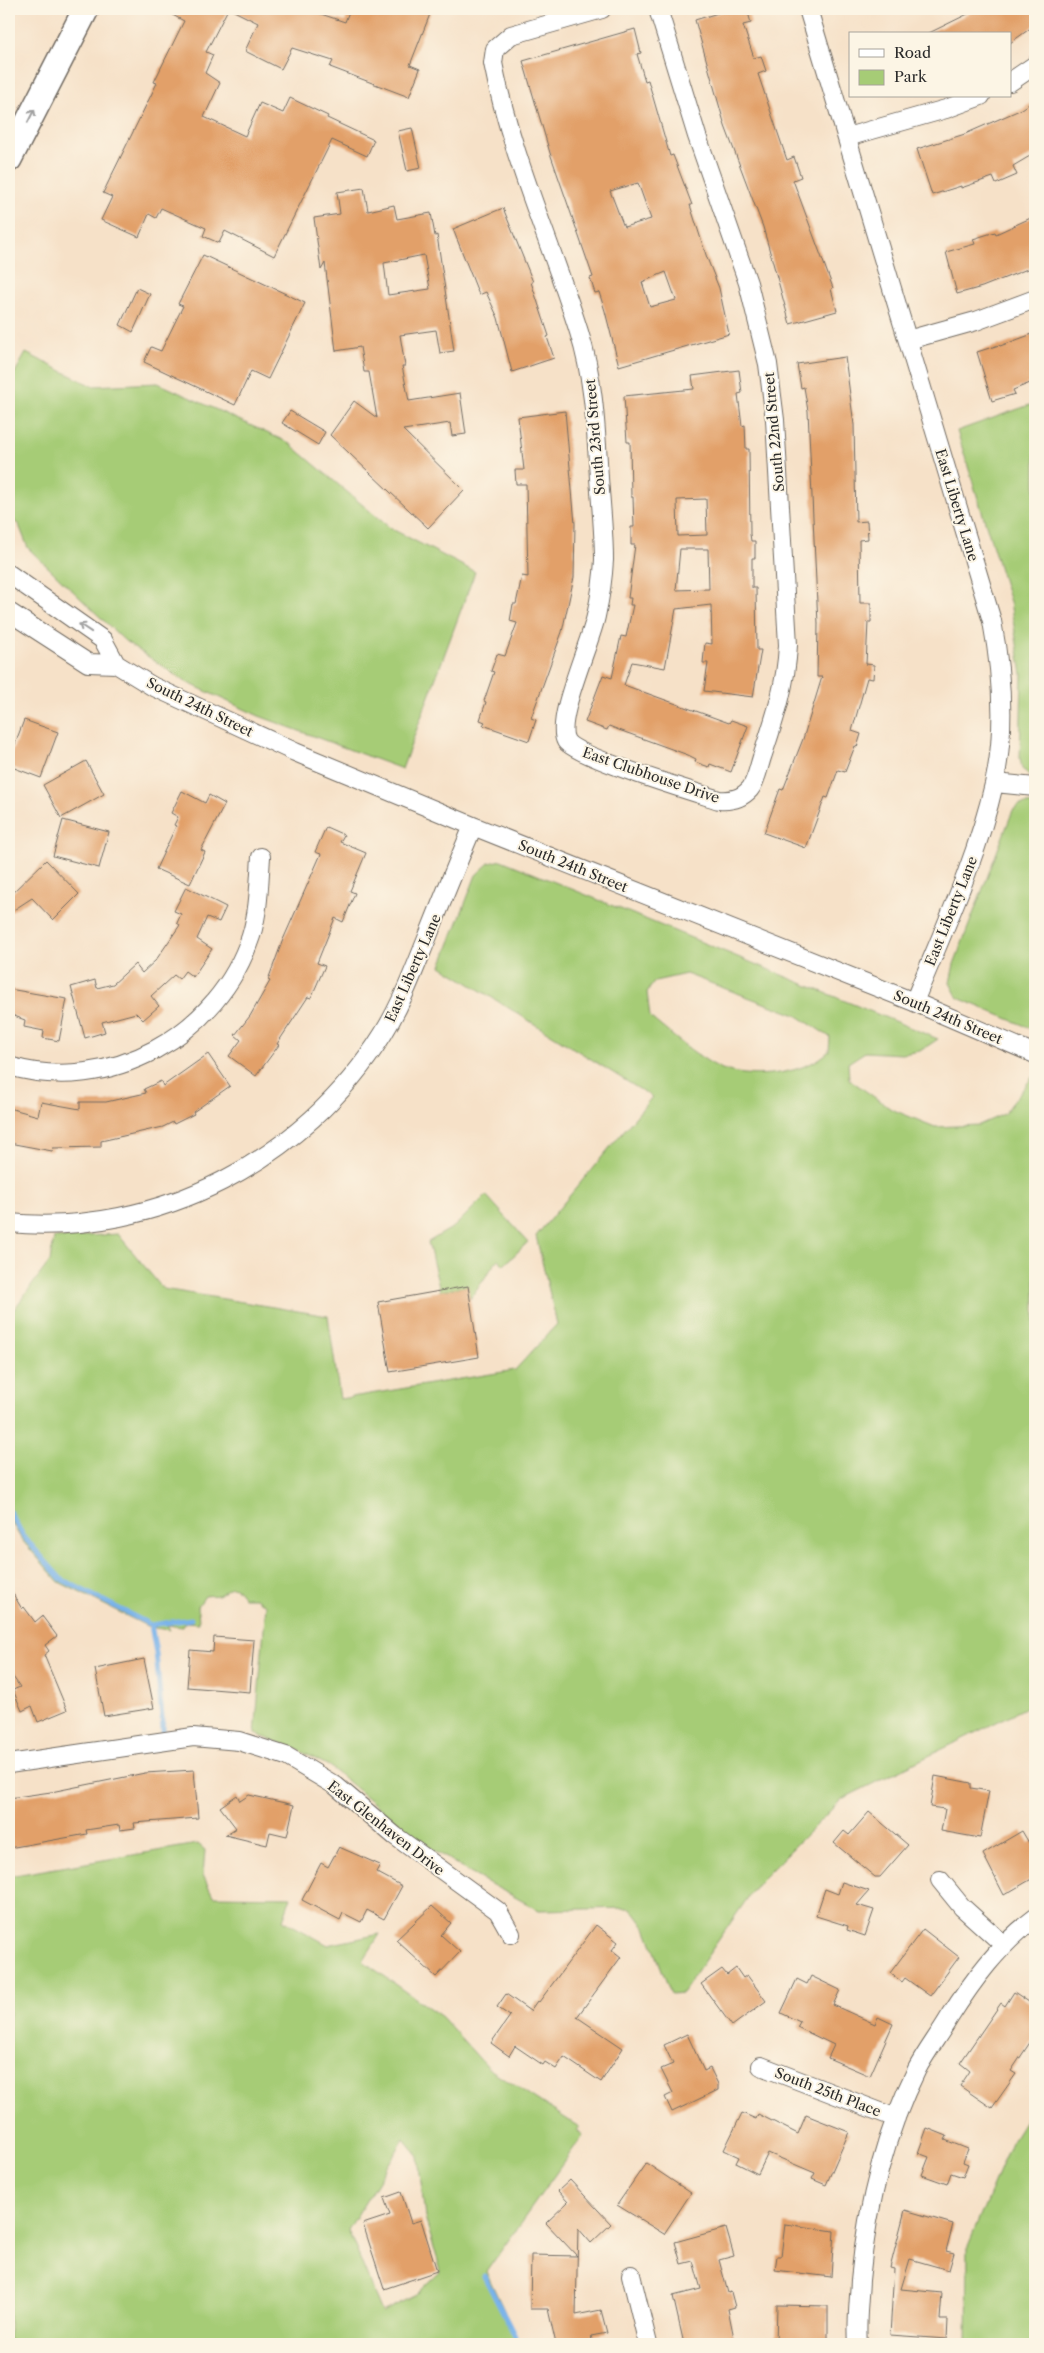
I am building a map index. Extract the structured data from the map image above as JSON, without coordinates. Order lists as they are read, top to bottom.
{
  "streets": {
    "street": [
      "South 22nd Street",
      "South 23rd Street",
      "East Liberty Lane",
      "South 24th Street",
      "East Clubhouse Drive",
      "East Glenhaven Drive",
      "South 25th Place"
    ]
  },
  "crossings": [
    ["South 22nd Street", "East Clubhouse Drive"],
    ["South 23rd Street", "East Clubhouse Drive"],
    ["East Liberty Lane", "South 24th Street"]
  ],
  "legend": ["Road", "Park"]
}
